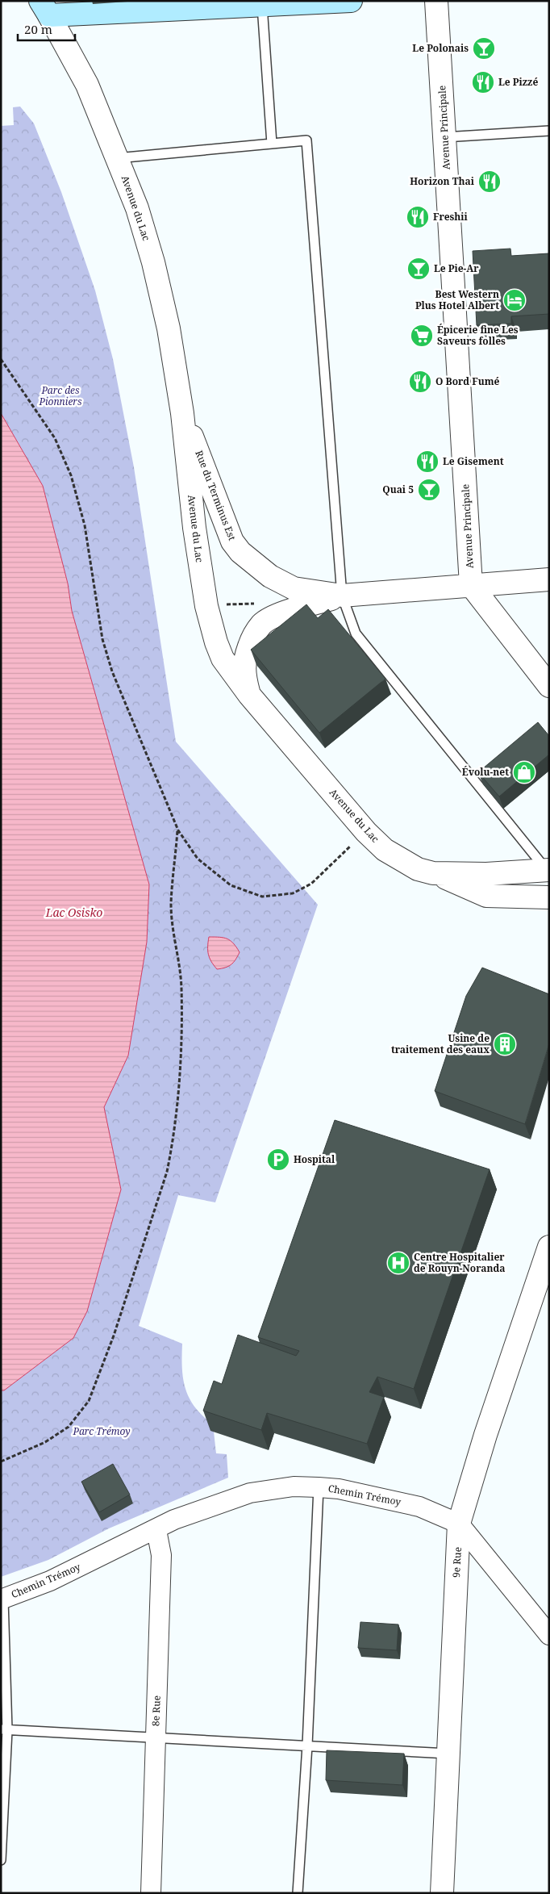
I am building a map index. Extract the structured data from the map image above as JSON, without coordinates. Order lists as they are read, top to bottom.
{
  "streets": {
    "street": [
      "Avenue Principale",
      "Avenue du Lac",
      "Rue du Terminus Est",
      "Chemin Trémoy",
      "9e Rue",
      "8e Rue"
    ]
  },
  "crossings": [
    ["Avenue Principale", "Rue du Terminus Est"],
    ["Avenue du Lac", "Rue du Terminus Est"],
    ["Chemin Trémoy", "9e Rue"],
    ["Chemin Trémoy", "8e Rue"]
  ],
  "water": ["Lac Osisko"],
  "parks": ["Parc des Pionniers", "Parc Trémoy"],
  "places": {
    "bar": ["Le Polonais", "Le Pie-Ar", "Quai 5"],
    "restaurant": [
      "Le Pizzé",
      "Horizon Thai",
      "Freshii",
      "O Bord Fumé",
      "Le Gisement"
    ],
    "hotel": ["Best Western Plus Hotel Albert"],
    "supermarket": ["Épicerie fine Les Saveurs folles"],
    "shop": ["Évolu-net"],
    "building": ["Usine de traitement des eaux"],
    "parking": ["Hospital"],
    "hospital": ["Centre Hospitalier de Rouyn-Noranda"]
  },
  "scale_bar": "20 m"
}
